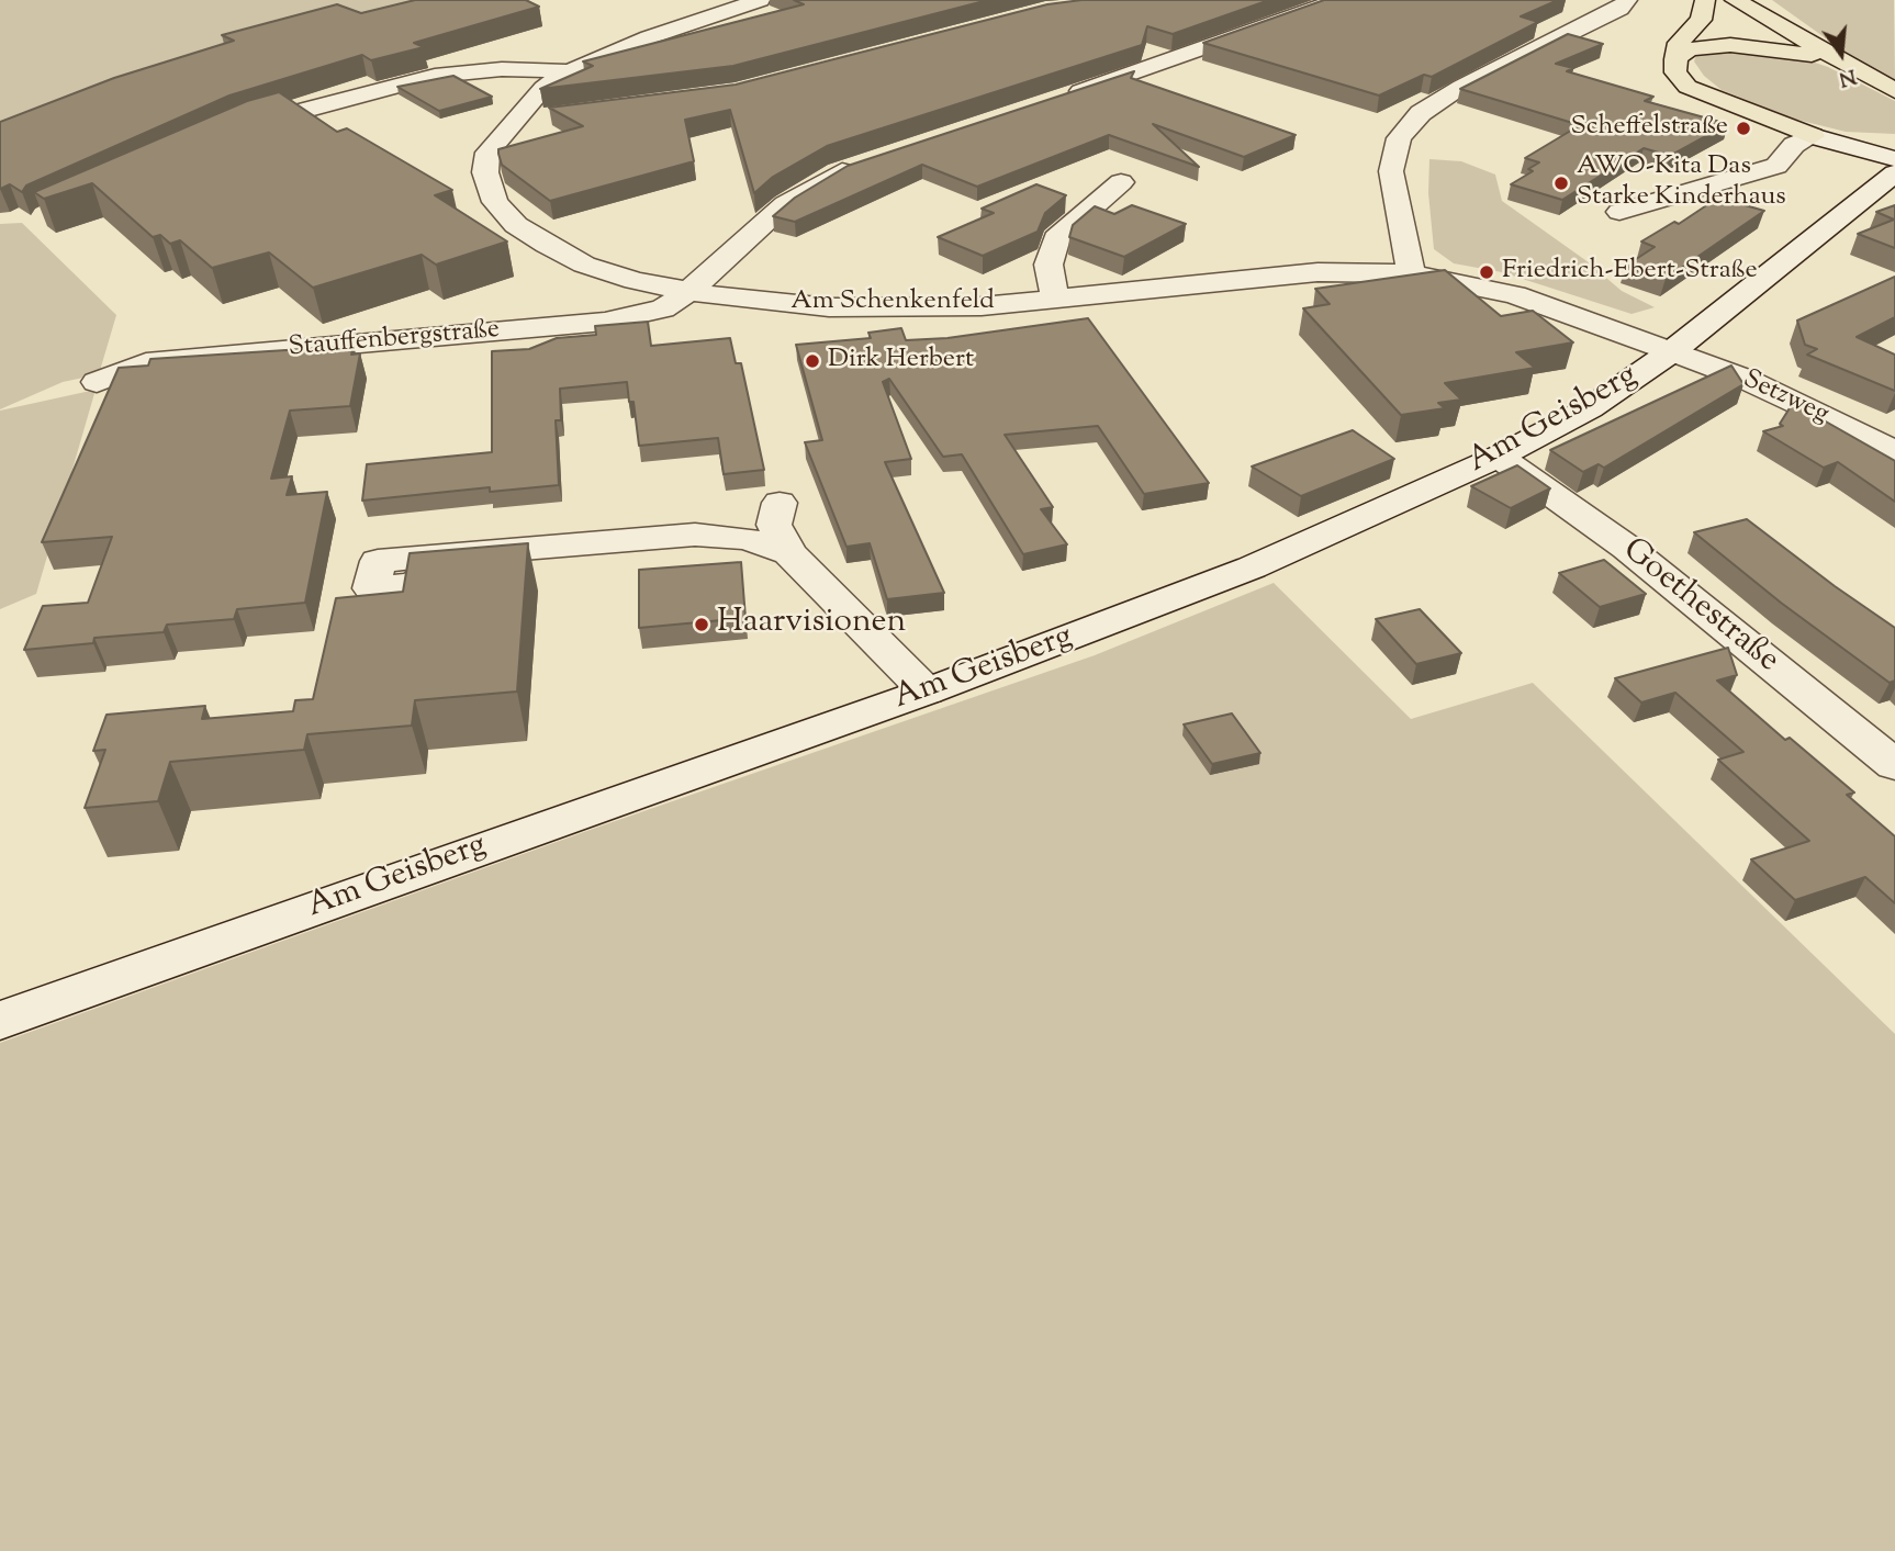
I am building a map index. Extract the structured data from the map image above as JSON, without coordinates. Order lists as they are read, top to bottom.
{
  "streets": {
    "street": [
      "Am Schenkenfeld",
      "Stauffenbergstraße",
      "Setzweg",
      "Am Geisberg",
      "Goethestraße"
    ]
  },
  "crossings": [
    ["Am Schenkenfeld", "Stauffenbergstraße"],
    ["Am Schenkenfeld", "Setzweg"],
    ["Am Schenkenfeld", "Am Geisberg"],
    ["Setzweg", "Am Geisberg"],
    ["Am Geisberg", "Goethestraße"]
  ],
  "places": [
    "Scheffelstraße",
    "AWO-Kita Das Starke Kinderhaus",
    "Friedrich-Ebert-Straße",
    "Dirk Herbert",
    "Haarvisionen"
  ],
  "north": "bottom"
}
